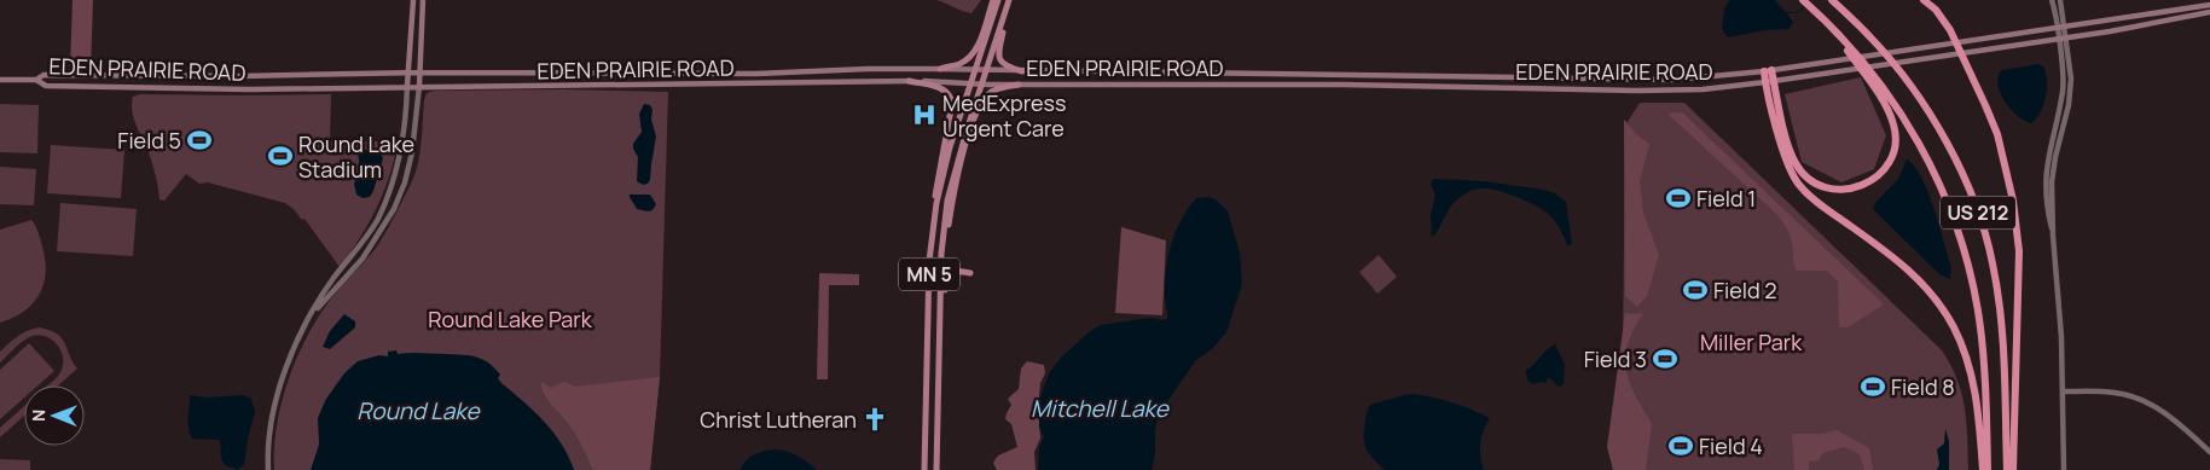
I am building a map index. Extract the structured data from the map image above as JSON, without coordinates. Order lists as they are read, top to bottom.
{
  "streets": {
    "highway": ["US 212"],
    "main road": ["EDEN PRAIRIE ROAD", "MN 5"]
  },
  "crossings": [
    ["EDEN PRAIRIE ROAD", "MN 5"]
  ],
  "water": ["Mitchell Lake", "Round Lake"],
  "parks": ["Round Lake Park", "Miller Park"],
  "places": {
    "hospital": ["MedExpress Urgent Care"],
    "sports": [
      "Field 5",
      "Round Lake Stadium",
      "Field 1",
      "Field 2",
      "Field 3",
      "Field 8",
      "Field 4"
    ],
    "church": ["Christ Lutheran"]
  },
  "north": "left"
}
